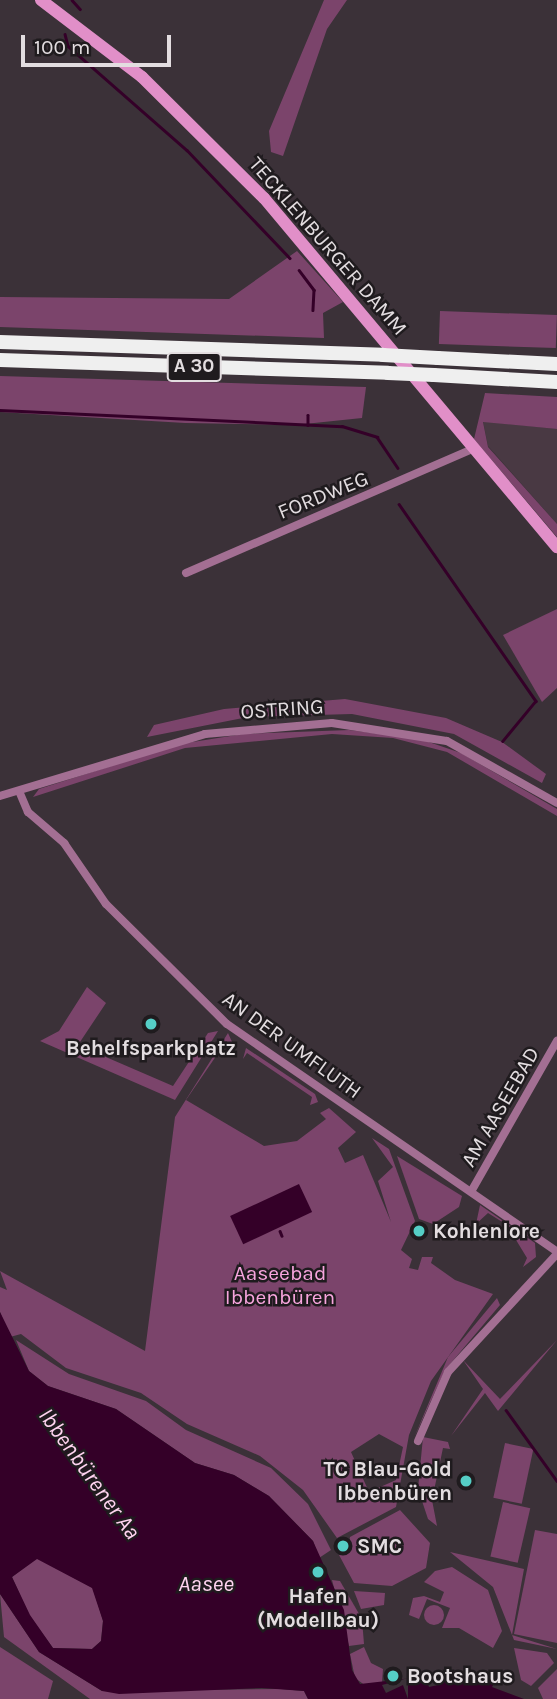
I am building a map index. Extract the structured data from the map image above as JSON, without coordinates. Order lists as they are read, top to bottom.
{
  "streets": {
    "highway": ["A 30"],
    "main road": ["TECKLENBURGER DAMM"],
    "street": [
      "FORDWEG",
      "OSTRING",
      "AN DER UMFLUTH",
      "AM AASEEBAD"
    ]
  },
  "crossings": [
    ["TECKLENBURGER DAMM", "FORDWEG"],
    ["OSTRING", "AN DER UMFLUTH"],
    ["AN DER UMFLUTH", "AM AASEEBAD"]
  ],
  "water": ["Ibbenbürener Aa", "Aasee"],
  "parks": ["Aaseebad Ibbenbüren"],
  "places": [
    "Behelfsparkplatz",
    "Kohlenlore",
    "TC Blau-Gold Ibbenbüren",
    "SMC",
    "Hafen (Modellbau)",
    "Bootshaus"
  ],
  "scale_bar": "100 m"
}
